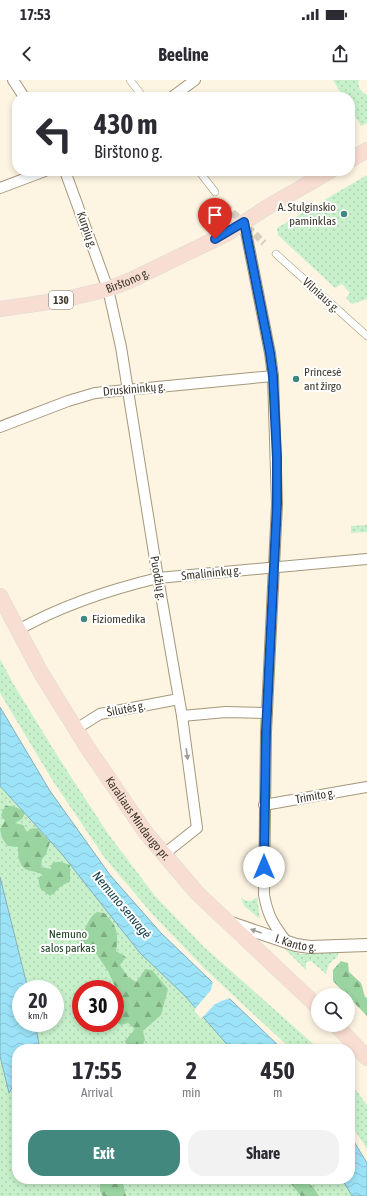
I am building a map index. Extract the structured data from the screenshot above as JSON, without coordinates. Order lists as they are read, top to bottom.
{
  "streets": {
    "main road": ["Birštono g.", "130", "Karaliaus Mindaugo pr."],
    "street": [
      "Kurpių g.",
      "Vilniaus g.",
      "Druskininkų g.",
      "Smalininkų g.",
      "Puodžių g.",
      "Šilutės g.",
      "Trimito g.",
      "I. Kanto g."
    ]
  },
  "crossings": [
    ["Kurpių g.", "Birštono g."],
    ["Kurpių g.", "Puodžių g."],
    ["Birštono g.", "130"],
    ["Birštono g.", "Puodžių g."],
    ["Druskininkų g.", "Puodžių g."],
    ["Smalininkų g.", "Puodžių g."],
    ["Smalininkų g.", "Karaliaus Mindaugo pr."],
    ["Puodžių g.", "Šilutės g."],
    ["Puodžių g.", "Karaliaus Mindaugo pr."],
    ["Šilutės g.", "Karaliaus Mindaugo pr."],
    ["Karaliaus Mindaugo pr.", "I. Kanto g."]
  ],
  "one_way": ["I. Kanto g."],
  "water": ["Nemuno senvagė"],
  "parks": ["Nemuno salos parkas"],
  "places": ["A. Stulginskio paminklas", "Princesė ant žirgo", "Fiziomedika"],
  "page": {
    "status": "17:53",
    "header": "Beeline",
    "turn": ["430 m", "Birštono g."],
    "speed": "20 km/h",
    "limit": "30",
    "eta": [
      "17:55",
      "Arrival",
      "2",
      "min",
      "450",
      "m"
    ],
    "buttons": ["Exit", "Share"]
  }
}
